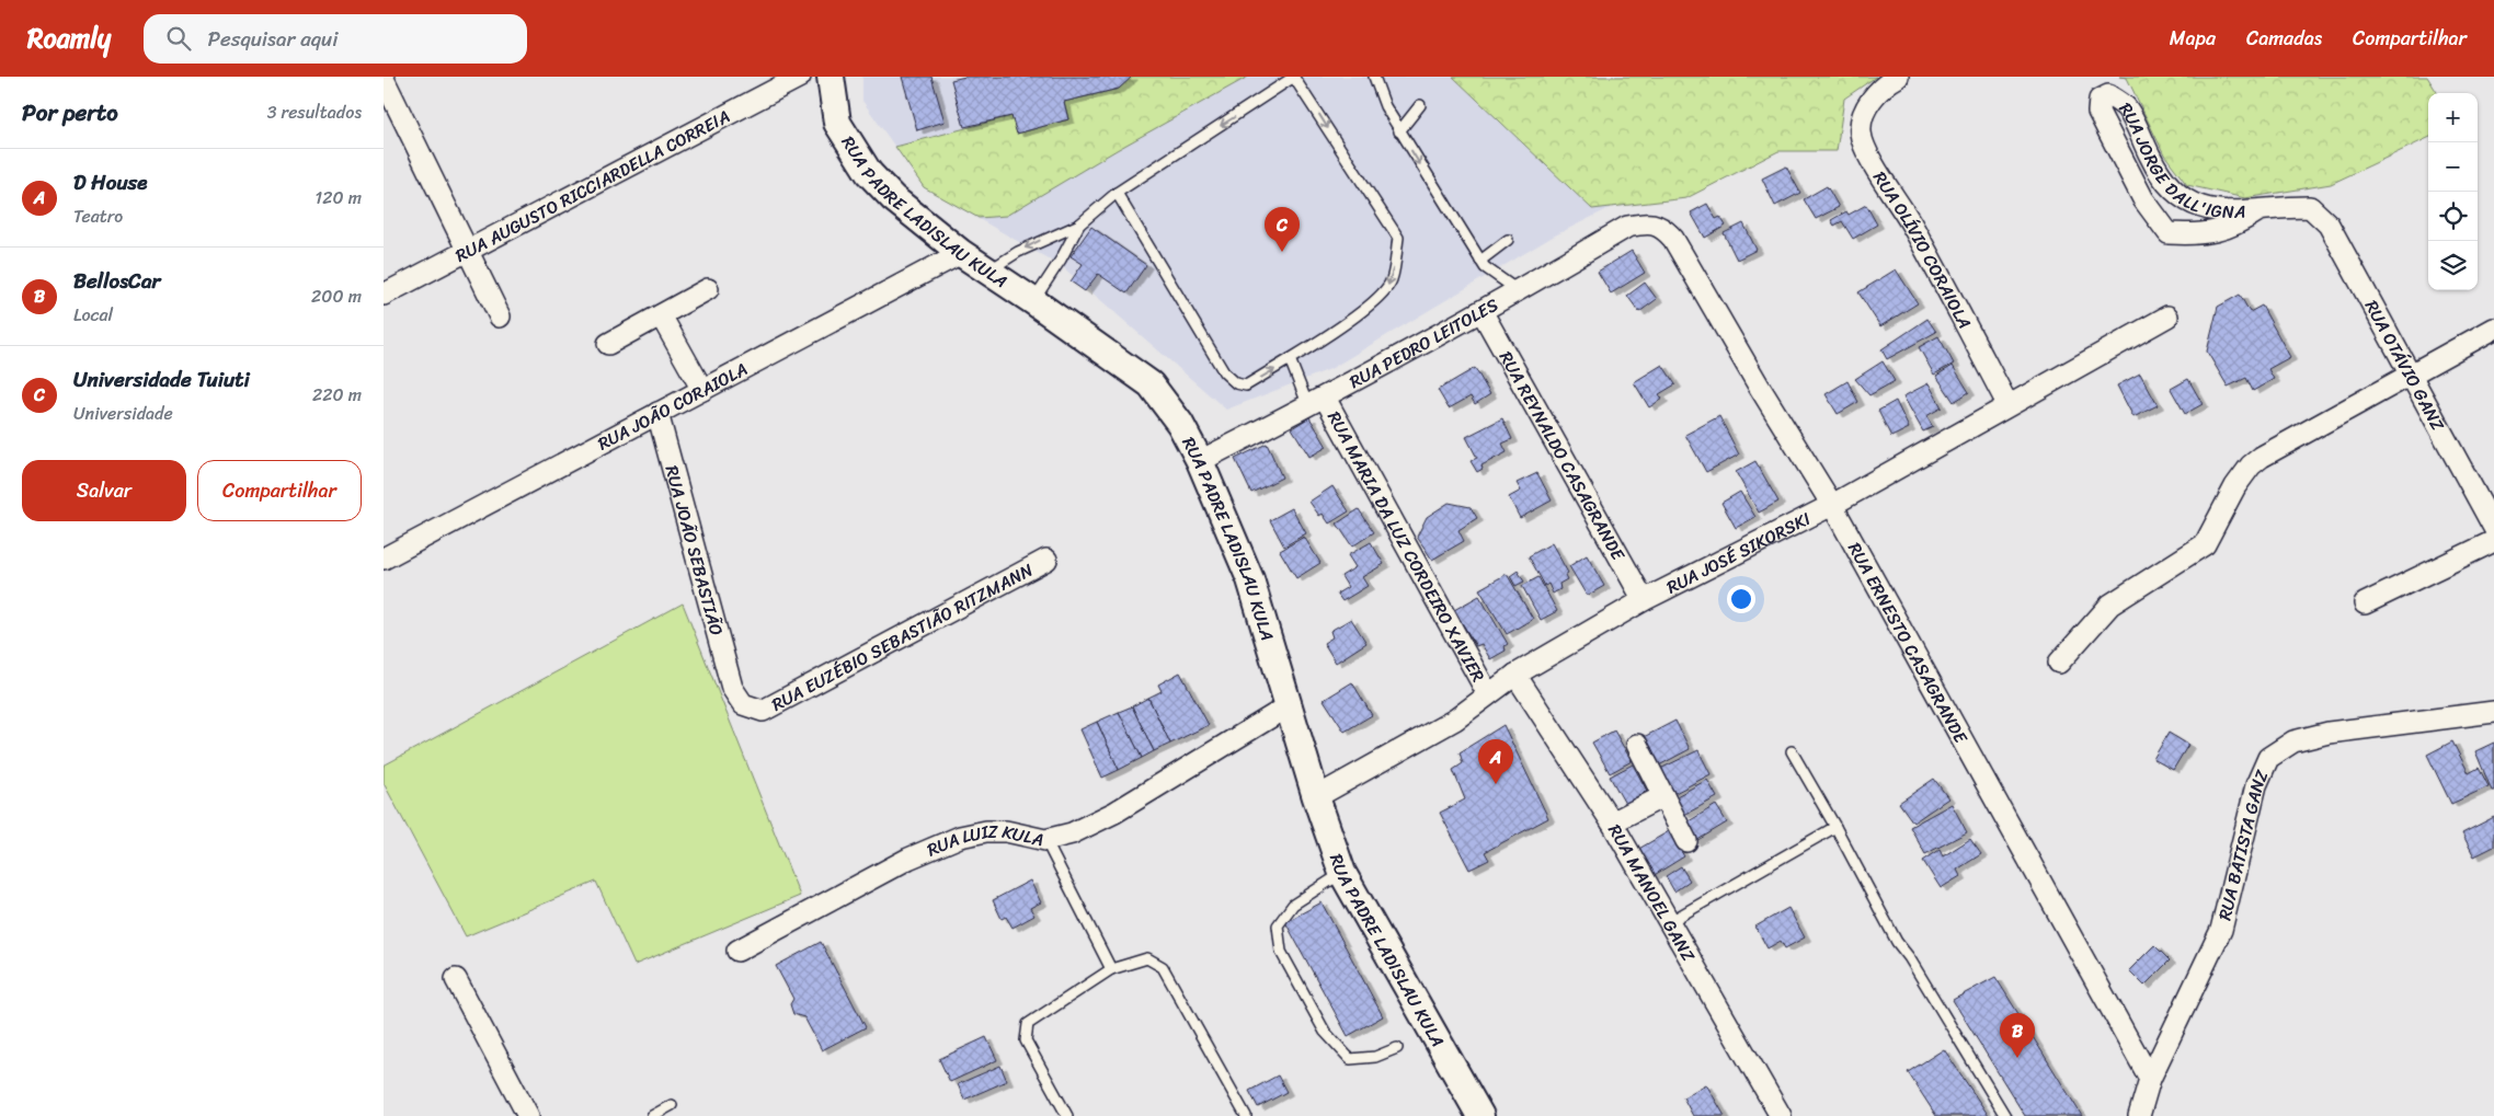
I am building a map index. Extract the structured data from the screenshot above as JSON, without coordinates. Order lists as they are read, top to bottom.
{
  "streets": {
    "street": [
      "RUA JORGE DALL'IGNA",
      "RUA AUGUSTO RICCIARDELLA CORREIA",
      "RUA PADRE LADISLAU KULA",
      "RUA OLÍVIO CORAIOLA",
      "RUA PEDRO LEITOLES",
      "RUA OTÁVIO GANZ",
      "RUA JOÃO CORAIOLA",
      "RUA REYNALDO CASAGRANDE",
      "RUA MARIA DA LUZ CORDEIRO XAVIER",
      "RUA JOÃO SEBASTIÃO",
      "RUA JOSÉ SIKORSKI",
      "RUA EUZÉBIO SEBASTIÃO RITZMANN",
      "RUA ERNESTO CASAGRANDE",
      "RUA LUIZ KULA",
      "RUA BATISTA GANZ",
      "RUA MANOEL GANZ"
    ]
  },
  "crossings": [
    ["RUA JORGE DALL'IGNA", "RUA OTÁVIO GANZ"],
    ["RUA PADRE LADISLAU KULA", "RUA PEDRO LEITOLES"],
    ["RUA PADRE LADISLAU KULA", "RUA JOÃO CORAIOLA"],
    ["RUA PADRE LADISLAU KULA", "RUA JOSÉ SIKORSKI"],
    ["RUA PADRE LADISLAU KULA", "RUA LUIZ KULA"],
    ["RUA OLÍVIO CORAIOLA", "RUA JOSÉ SIKORSKI"],
    ["RUA PEDRO LEITOLES", "RUA REYNALDO CASAGRANDE"],
    ["RUA PEDRO LEITOLES", "RUA MARIA DA LUZ CORDEIRO XAVIER"],
    ["RUA PEDRO LEITOLES", "RUA ERNESTO CASAGRANDE"],
    ["RUA JOÃO CORAIOLA", "RUA JOÃO SEBASTIÃO"],
    ["RUA REYNALDO CASAGRANDE", "RUA JOSÉ SIKORSKI"],
    ["RUA MARIA DA LUZ CORDEIRO XAVIER", "RUA JOSÉ SIKORSKI"],
    ["RUA JOÃO SEBASTIÃO", "RUA EUZÉBIO SEBASTIÃO RITZMANN"],
    ["RUA JOSÉ SIKORSKI", "RUA ERNESTO CASAGRANDE"],
    ["RUA JOSÉ SIKORSKI", "RUA MANOEL GANZ"],
    ["RUA ERNESTO CASAGRANDE", "RUA BATISTA GANZ"]
  ],
  "page": {
    "header": "Roamly",
    "search": "Pesquisar aqui",
    "nav": ["Mapa", "Camadas", "Compartilhar"],
    "heading": ["Por perto", "3 resultados"],
    "map_buttons": ["+", "−"],
    "list": [
      {
        "mark": "A",
        "name": "D House",
        "note": "Teatro",
        "value": "120 m"
      },
      {
        "mark": "B",
        "name": "BellosCar",
        "note": "Local",
        "value": "200 m"
      },
      {
        "mark": "C",
        "name": "Universidade Tuiuti",
        "note": "Universidade",
        "value": "220 m"
      }
    ],
    "pins": ["C", "A", "B"],
    "buttons": ["Salvar", "Compartilhar"]
  }
}
